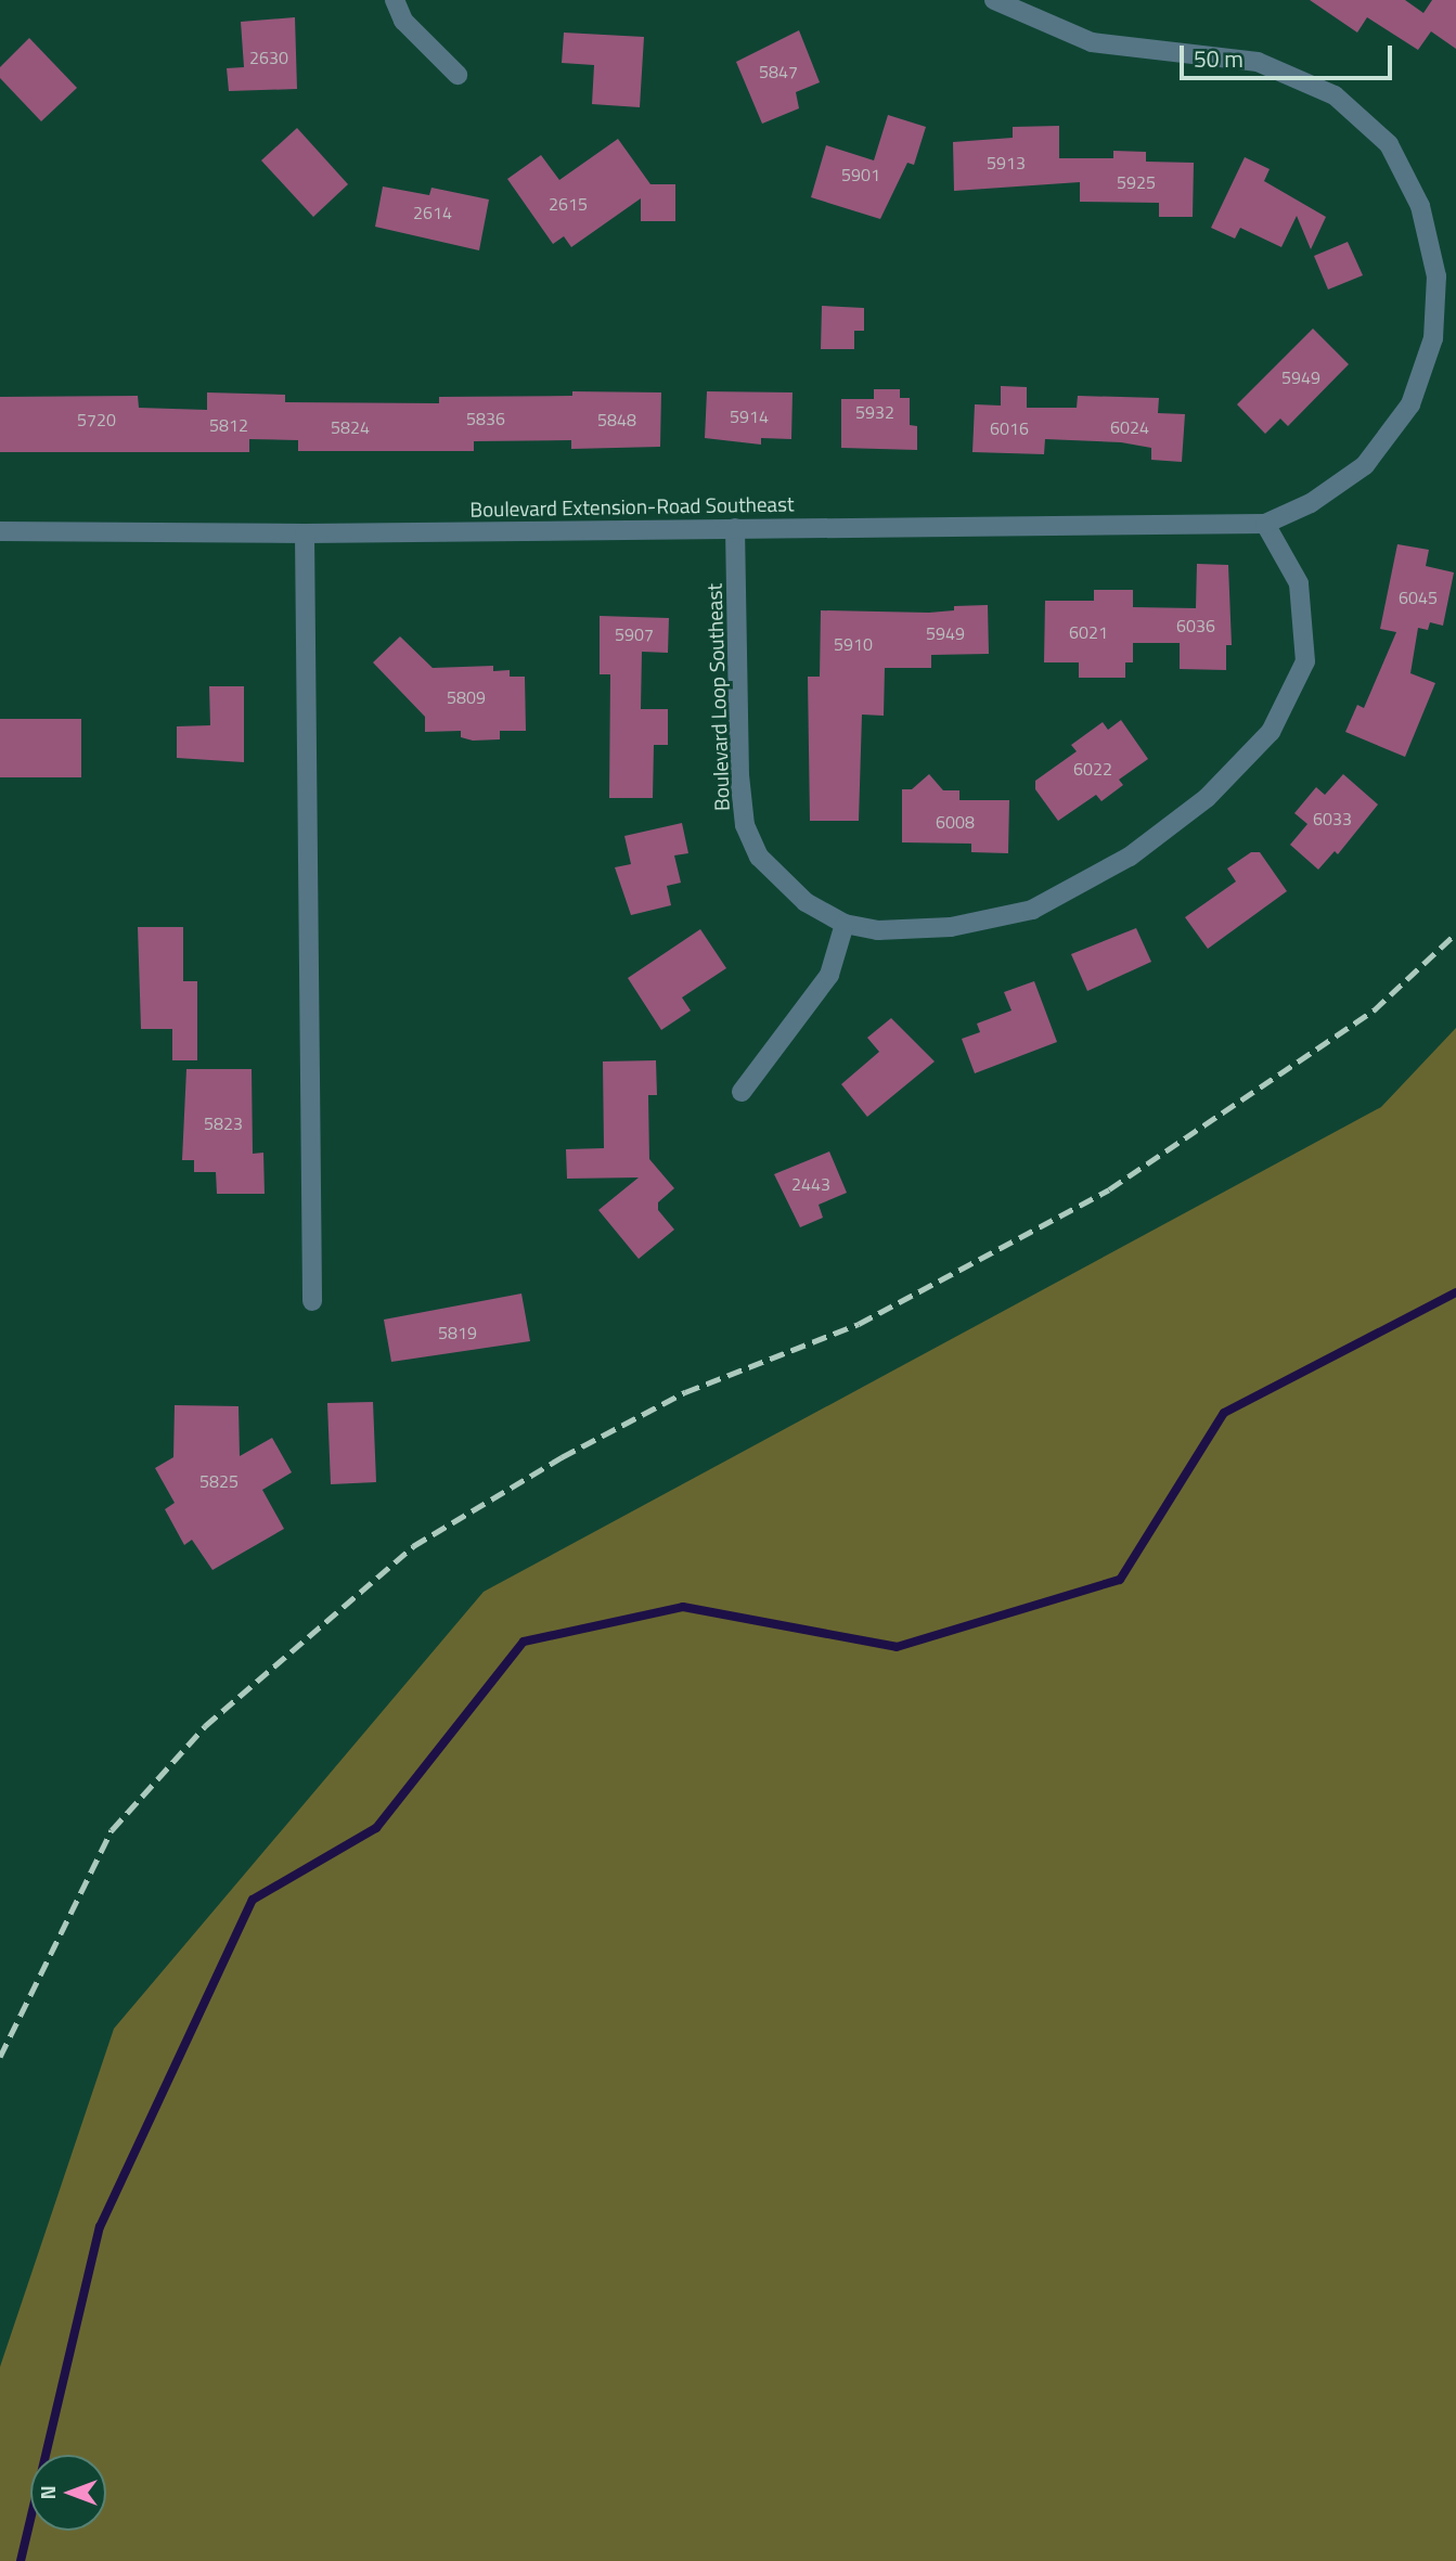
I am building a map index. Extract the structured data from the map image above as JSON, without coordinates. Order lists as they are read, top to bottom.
{
  "streets": {
    "street": ["Boulevard Extension-Road Southeast", "Boulevard Loop Southeast"]
  },
  "crossings": [
    ["Boulevard Extension-Road Southeast", "Boulevard Loop Southeast"]
  ],
  "house_numbers": [
    "2630",
    "5847",
    "5913",
    "5901",
    "5925",
    "2615",
    "2614",
    "5949",
    "5932",
    "5914",
    "5836",
    "5720",
    "5848",
    "5812",
    "5824",
    "6024",
    "6016",
    "6045",
    "6036",
    "6021",
    "5949",
    "5907",
    "5910",
    "5809",
    "6022",
    "6033",
    "6008",
    "5823",
    "2443",
    "5819",
    "5825"
  ],
  "scale_bar": "50 m",
  "north": "left"
}
